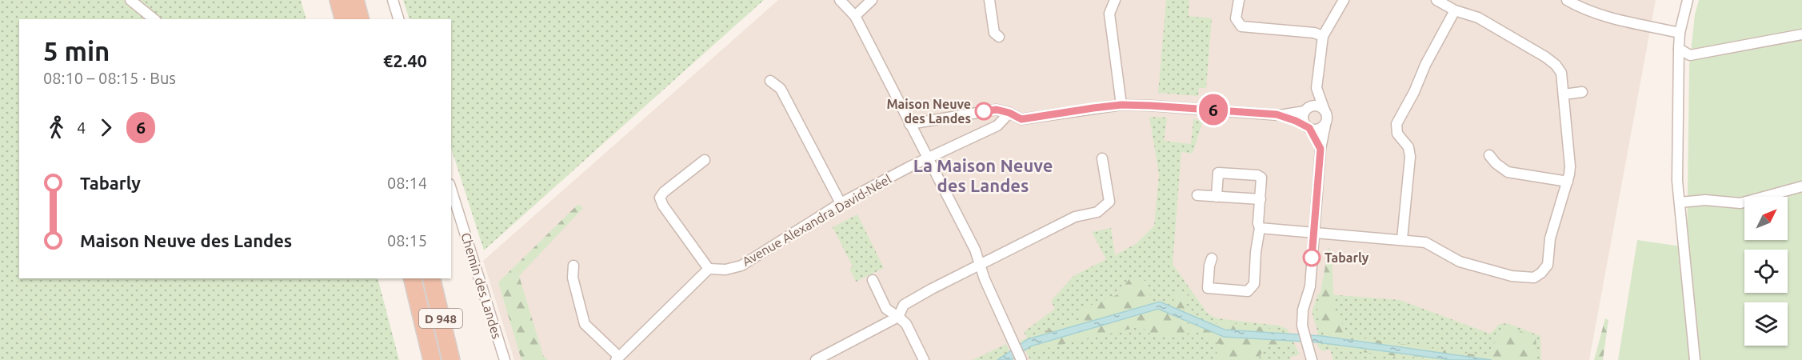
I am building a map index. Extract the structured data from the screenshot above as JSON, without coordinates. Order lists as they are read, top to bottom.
{
  "streets": {
    "highway": ["D 948"],
    "street": ["Avenue Alexandra David-Néel", "Chemin des Landes"]
  },
  "districts": ["La Maison Neuve des Landes"],
  "places": ["Maison Neuve des Landes", "Tabarly"],
  "lines": ["bus line 6"],
  "north": "top right",
  "page": {
    "on_map": "6",
    "heading": ["5 min", "08:10 – 08:15 · Bus", "€2.40"],
    "legs": ["4", "6"],
    "list": [
      {
        "name": "Tabarly",
        "value": "08:14"
      },
      {
        "name": "Maison Neuve des Landes",
        "value": "08:15"
      }
    ]
  }
}
